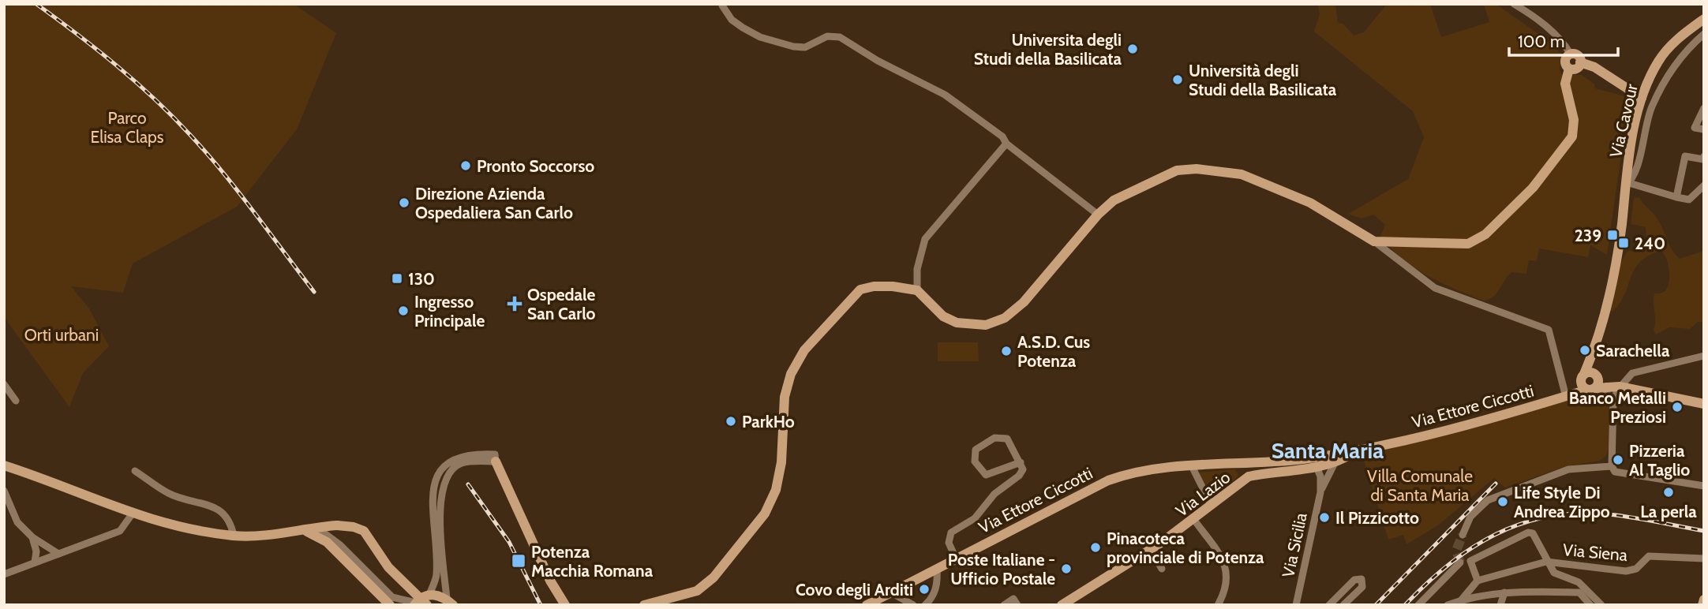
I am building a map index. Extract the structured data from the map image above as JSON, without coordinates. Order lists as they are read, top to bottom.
{
  "streets": {
    "main road": ["Via Cavour", "Via Ettore Ciccotti", "Via Lazio"],
    "street": ["Via Sicilia", "Via Siena"]
  },
  "crossings": [
    ["Via Cavour", "Via Ettore Ciccotti"],
    ["Via Ettore Ciccotti", "Via Lazio"]
  ],
  "districts": ["Santa Maria"],
  "parks": ["Parco Elisa Claps", "Orti urbani", "Villa Comunale di Santa Maria"],
  "places": {
    "other": [
      "Universita degli Studi della Basilicata",
      "Università degli Studi della Basilicata",
      "Pronto Soccorso",
      "Direzione Azienda Ospedaliera San Carlo",
      "Ingresso Principale",
      "Sarachella",
      "A.S.D. Cus Potenza",
      "Banco Metalli Preziosi",
      "ParkHo",
      "Pizzeria Al Taglio",
      "La perla",
      "Life Style Di Andrea Zippo",
      "Il Pizzicotto",
      "Pinacoteca provinciale di Potenza",
      "Poste Italiane - Ufficio Postale",
      "Covo degli Arditi"
    ],
    "transit": [
      "239",
      "240",
      "130",
      "Potenza Macchia Romana"
    ],
    "health": ["Ospedale San Carlo"]
  },
  "scale_bar": "100 m"
}
